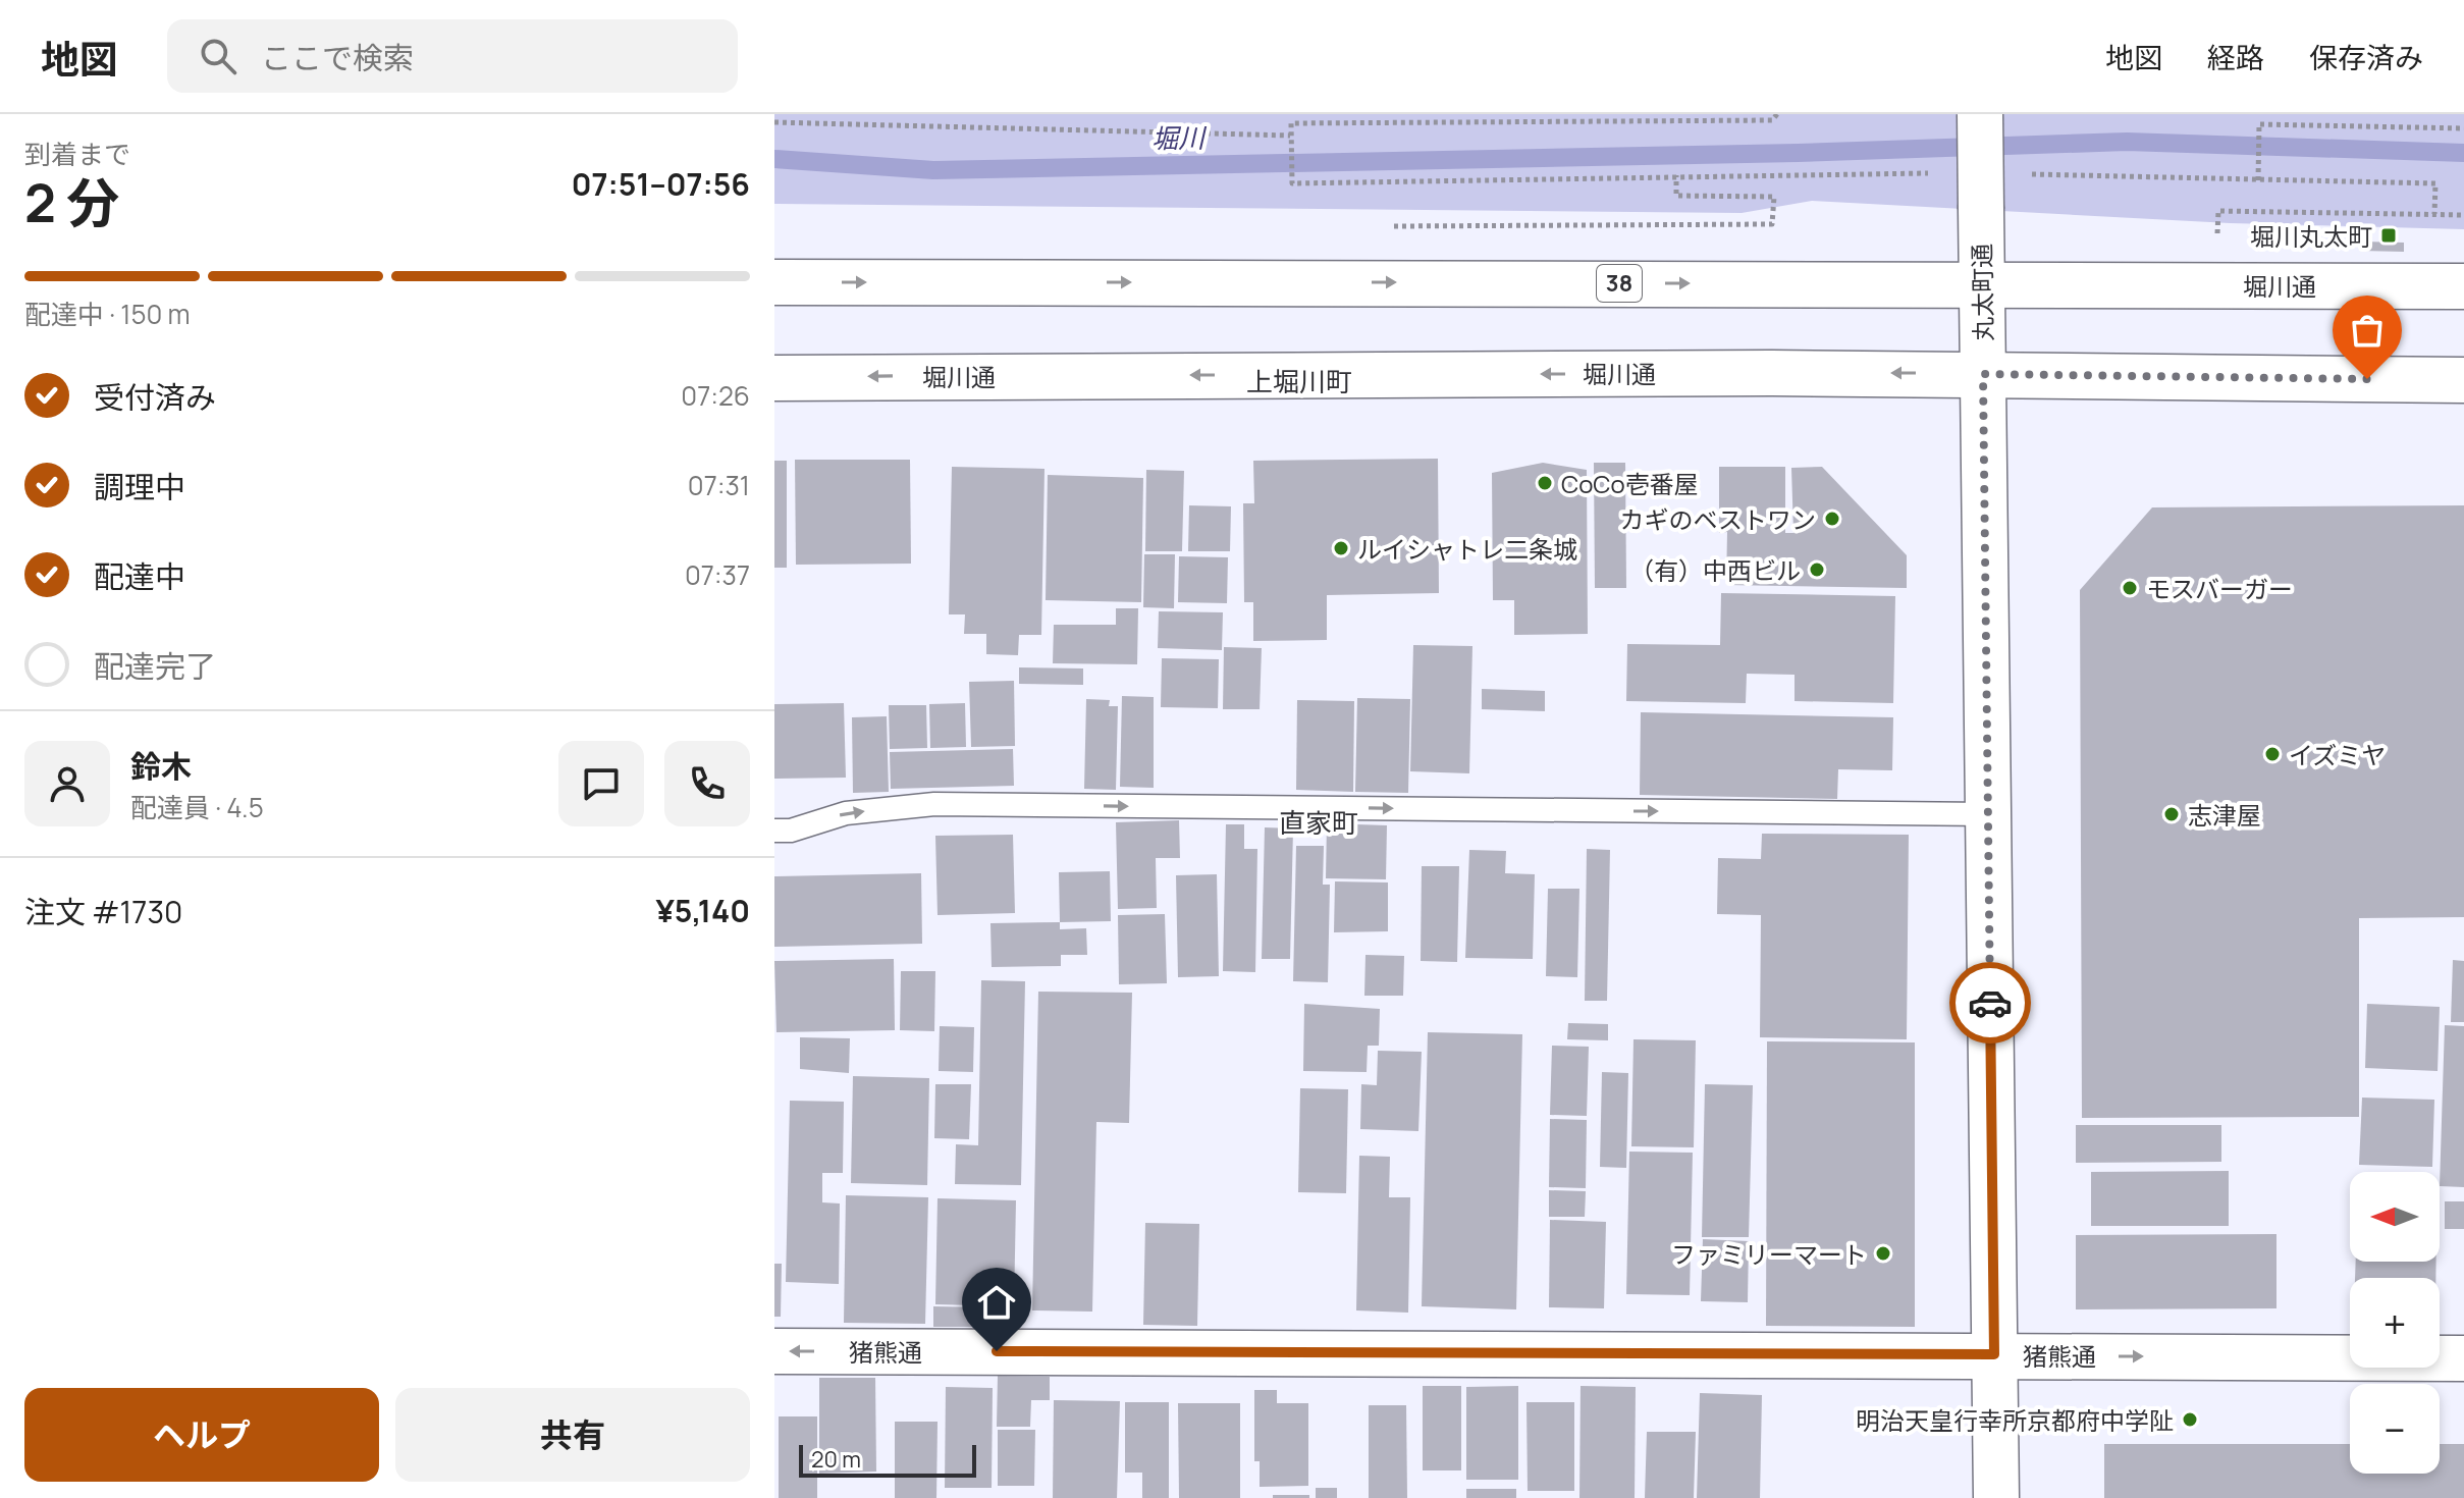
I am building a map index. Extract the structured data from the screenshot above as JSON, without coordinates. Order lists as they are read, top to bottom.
{
  "streets": {
    "main road": [
      "38",
      "堀川通",
      "丸太町通",
      "猪熊通"
    ]
  },
  "crossings": [
    ["堀川通", "丸太町通"],
    ["丸太町通", "猪熊通"]
  ],
  "districts": ["上堀川町", "直家町"],
  "water": ["堀川"],
  "places": {
    "transit": ["堀川丸太町"],
    "other": [
      "CoCo壱番屋",
      "カギのベストワン",
      "ルイシャトレ二条城",
      "（有）中西ビル",
      "モスバーガー",
      "イズミヤ",
      "志津屋",
      "ファミリーマート",
      "明治天皇行幸所京都府中学阯"
    ]
  },
  "scale_bar": "20 m",
  "north": "left",
  "page": {
    "header": "地図",
    "search": "ここで検索",
    "nav": ["地図", "経路", "保存済み"],
    "heading": ["2 分", "到着まで", "07:51–07:56"],
    "panel": [
      "鈴木",
      "配達員 · 4.5",
      "注文 #1730",
      "¥5,140"
    ],
    "bar": "配達中 · 150 m",
    "list": [
      ["受付済み", "07:26"],
      ["調理中", "07:31"],
      ["配達中", "07:37"],
      "配達完了"
    ],
    "map_buttons": ["+", "−"],
    "buttons": ["ヘルプ", "共有"],
    "scale": "20 m"
  }
}
